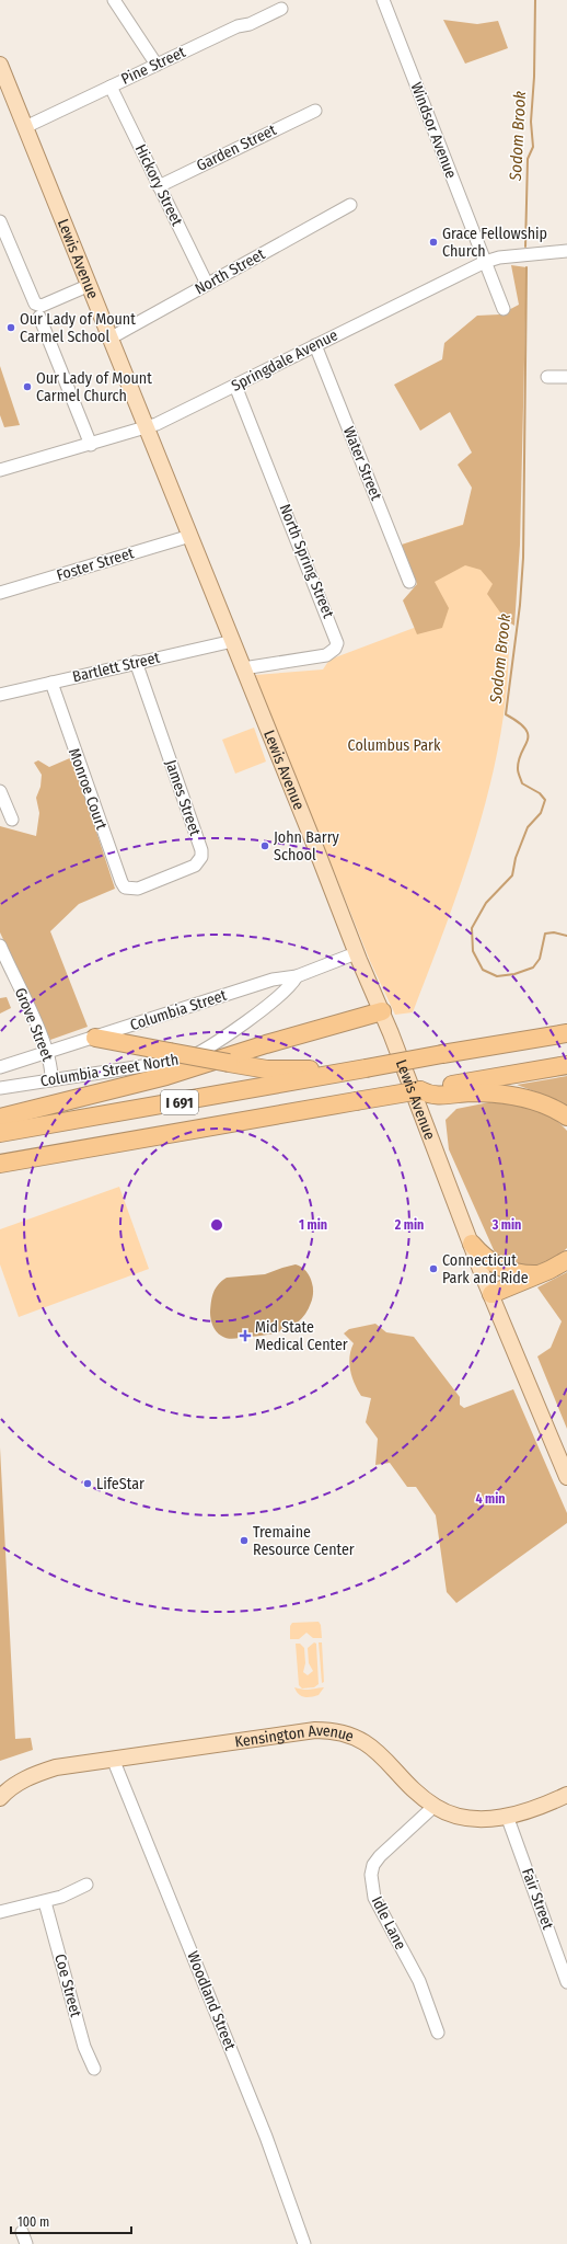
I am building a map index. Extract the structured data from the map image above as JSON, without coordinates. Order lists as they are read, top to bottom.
{
  "streets": {
    "highway": ["I 691"],
    "main road": ["Lewis Avenue", "Kensington Avenue"],
    "street": [
      "Pine Street",
      "Windsor Avenue",
      "Garden Street",
      "Hickory Street",
      "North Street",
      "Springdale Avenue",
      "Water Street",
      "North Spring Street",
      "Foster Street",
      "Bartlett Street",
      "Monroe Court",
      "James Street",
      "Columbia Street",
      "Grove Street",
      "Columbia Street North",
      "Fair Street",
      "Idle Lane",
      "Coe Street",
      "Woodland Street"
    ]
  },
  "crossings": [
    ["Pine Street", "Hickory Street"],
    ["Pine Street", "Lewis Avenue"],
    ["Windsor Avenue", "Springdale Avenue"],
    ["Garden Street", "Hickory Street"],
    ["Hickory Street", "North Street"],
    ["Lewis Avenue", "North Street"],
    ["Lewis Avenue", "Springdale Avenue"],
    ["Lewis Avenue", "North Spring Street"],
    ["Lewis Avenue", "Foster Street"],
    ["Lewis Avenue", "Bartlett Street"],
    ["Lewis Avenue", "Columbia Street"],
    ["Springdale Avenue", "Water Street"],
    ["Springdale Avenue", "North Spring Street"],
    ["Bartlett Street", "Monroe Court"],
    ["Bartlett Street", "James Street"],
    ["Monroe Court", "James Street"],
    ["Columbia Street", "Grove Street"],
    ["Columbia Street", "Columbia Street North"],
    ["Grove Street", "Columbia Street North"],
    ["Kensington Avenue", "Fair Street"],
    ["Kensington Avenue", "Idle Lane"],
    ["Kensington Avenue", "Woodland Street"]
  ],
  "water": ["Sodom Brook"],
  "parks": ["Columbus Park"],
  "places": {
    "other": [
      "Grace Fellowship Church",
      "Our Lady of Mount Carmel School",
      "Our Lady of Mount Carmel Church",
      "John Barry School",
      "Connecticut Park and Ride",
      "LifeStar",
      "Tremaine Resource Center"
    ],
    "health": ["Mid State Medical Center"]
  },
  "scale_bar": "100 m",
  "rings": [
    "1 min",
    "2 min",
    "3 min",
    "4 min"
  ]
}
